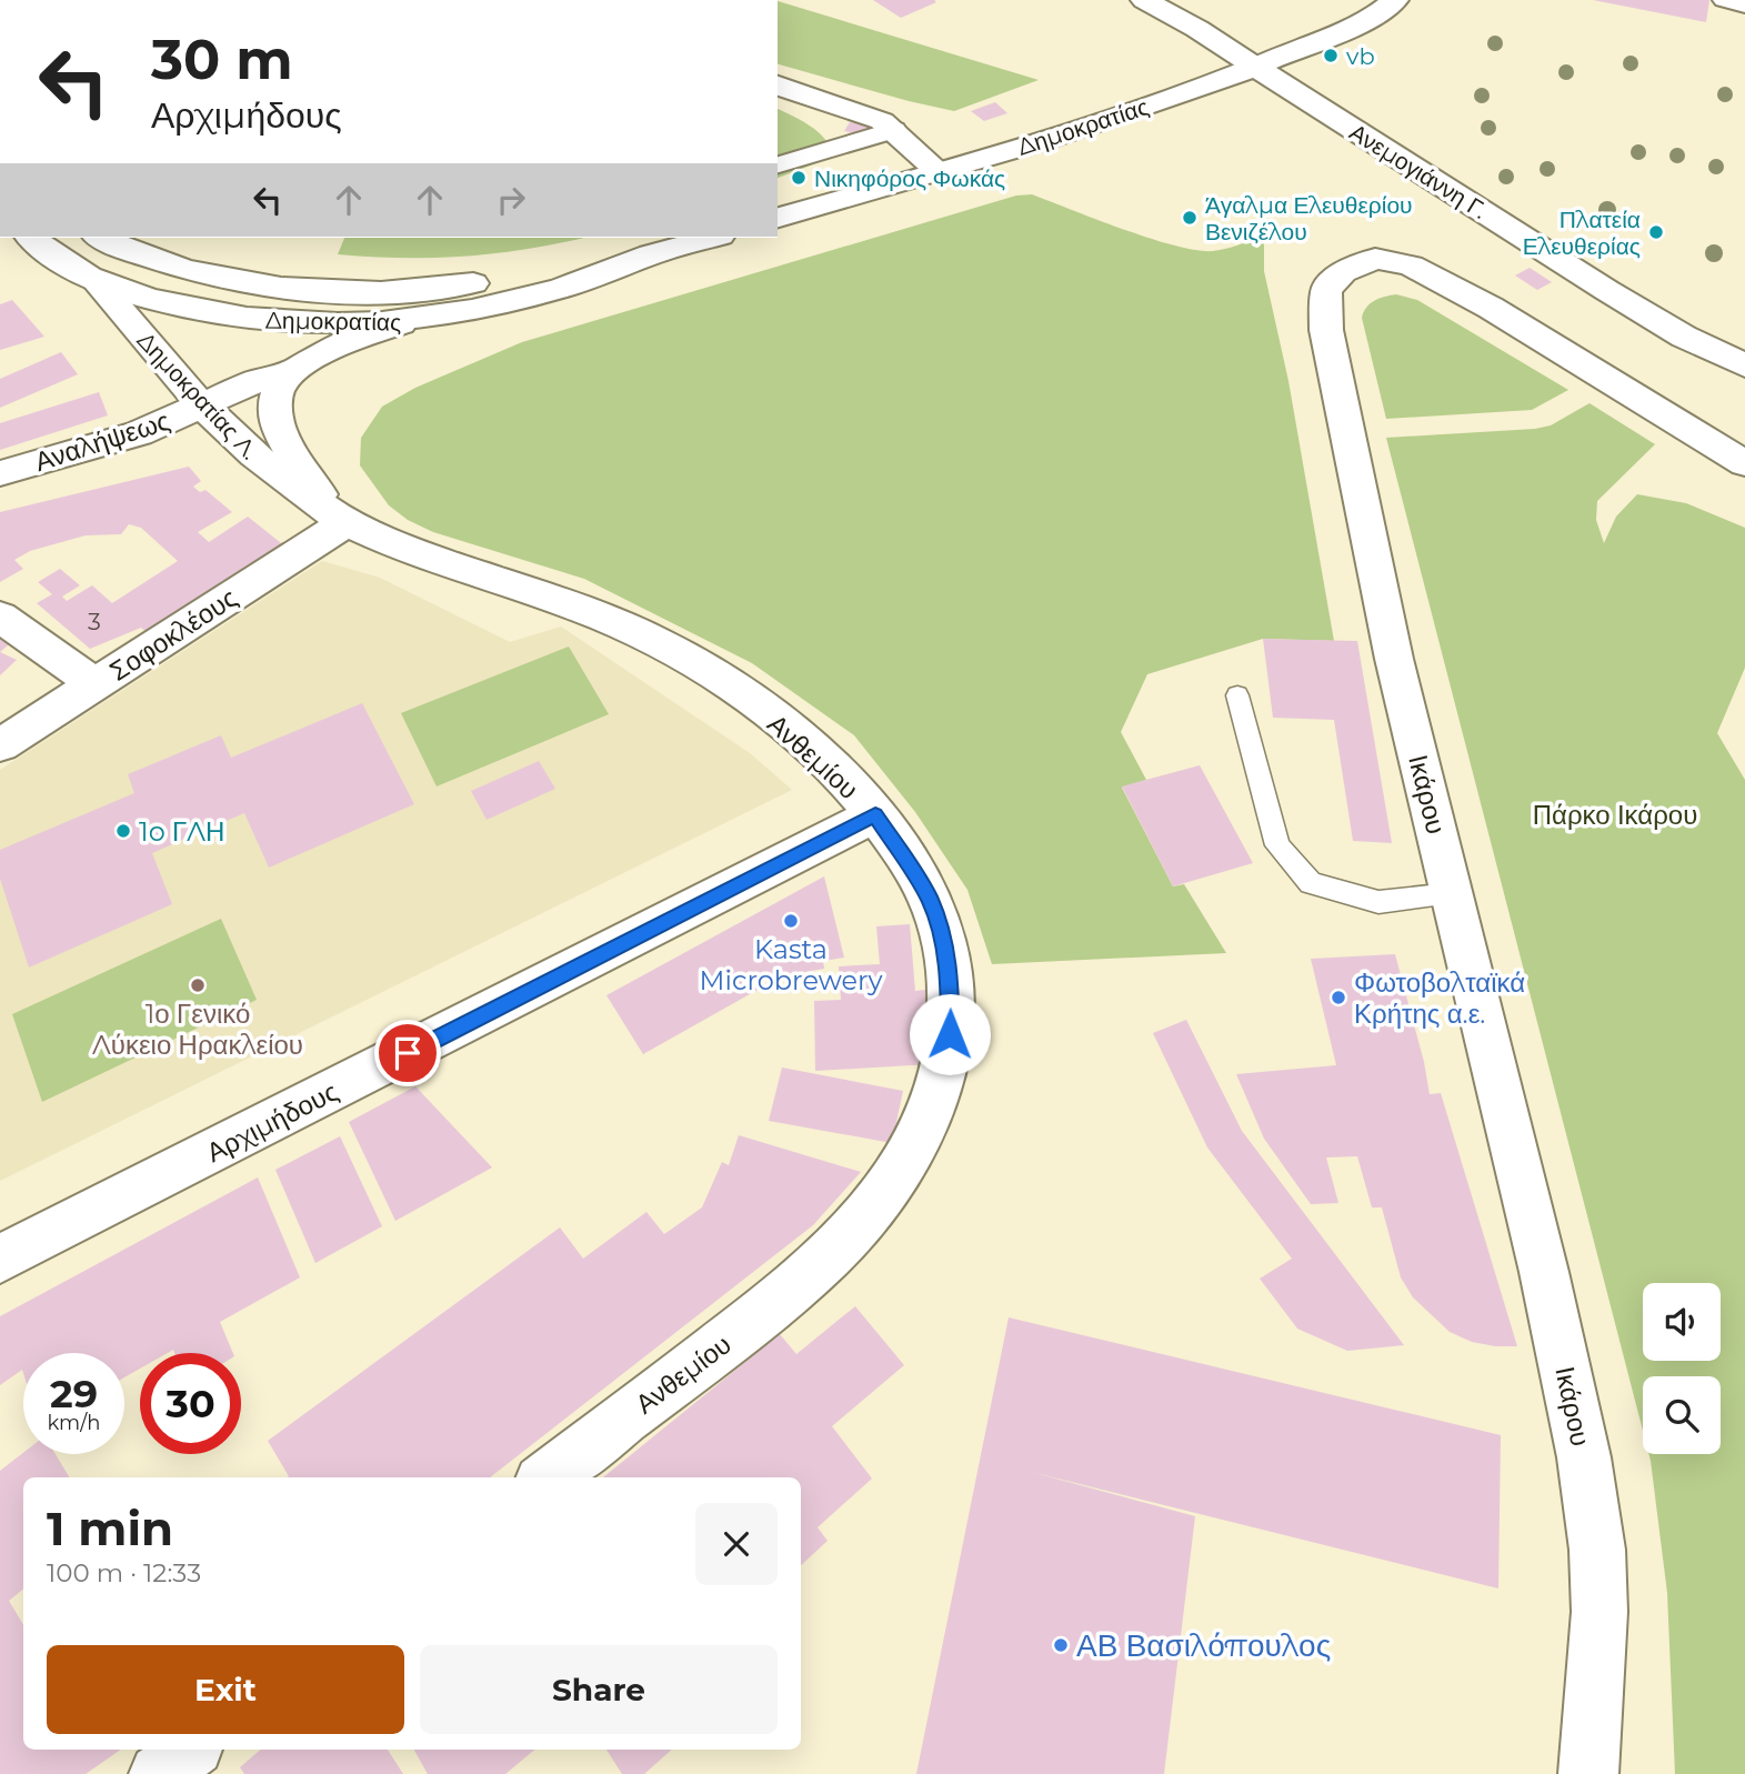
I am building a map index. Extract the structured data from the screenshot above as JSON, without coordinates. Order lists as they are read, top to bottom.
{
  "streets": {
    "main road": [
      "Δημοκρατίας",
      "Ανεμογιάννη Γ.",
      "Δημοκρατίας Λ.",
      "Αναλήψεως",
      "Σοφοκλέους",
      "Ανθεμίου",
      "Ικάρου",
      "Αρχιμήδους"
    ]
  },
  "crossings": [
    ["Δημοκρατίας", "Ανεμογιάννη Γ."],
    ["Δημοκρατίας", "Δημοκρατίας Λ."],
    ["Δημοκρατίας", "Αναλήψεως"],
    ["Δημοκρατίας Λ.", "Αναλήψεως"],
    ["Δημοκρατίας Λ.", "Σοφοκλέους"],
    ["Δημοκρατίας Λ.", "Ανθεμίου"],
    ["Σοφοκλέους", "Ανθεμίου"],
    ["Ανθεμίου", "Αρχιμήδους"]
  ],
  "parks": ["Πάρκο Ικάρου"],
  "places": [
    "vb",
    "Νικηφόρος Φωκάς",
    "Άγαλμα Ελευθερίου Βενιζέλου",
    "Πλατεία Ελευθερίας",
    "1o ΓΛΗ",
    "Kasta Microbrewery",
    "1ο Γενικό Λύκειο Ηρακλείου",
    "Φωτοβολταϊκά Κρήτης α.ε.",
    "ΑΒ Βασιλόπουλος"
  ],
  "house_numbers": ["3"],
  "page": {
    "turn": ["30 m", "Αρχιμήδους"],
    "speed": "29 km/h",
    "limit": "30",
    "heading": ["1 min", "100 m · 12:33"],
    "buttons": ["Exit", "Share"]
  }
}
